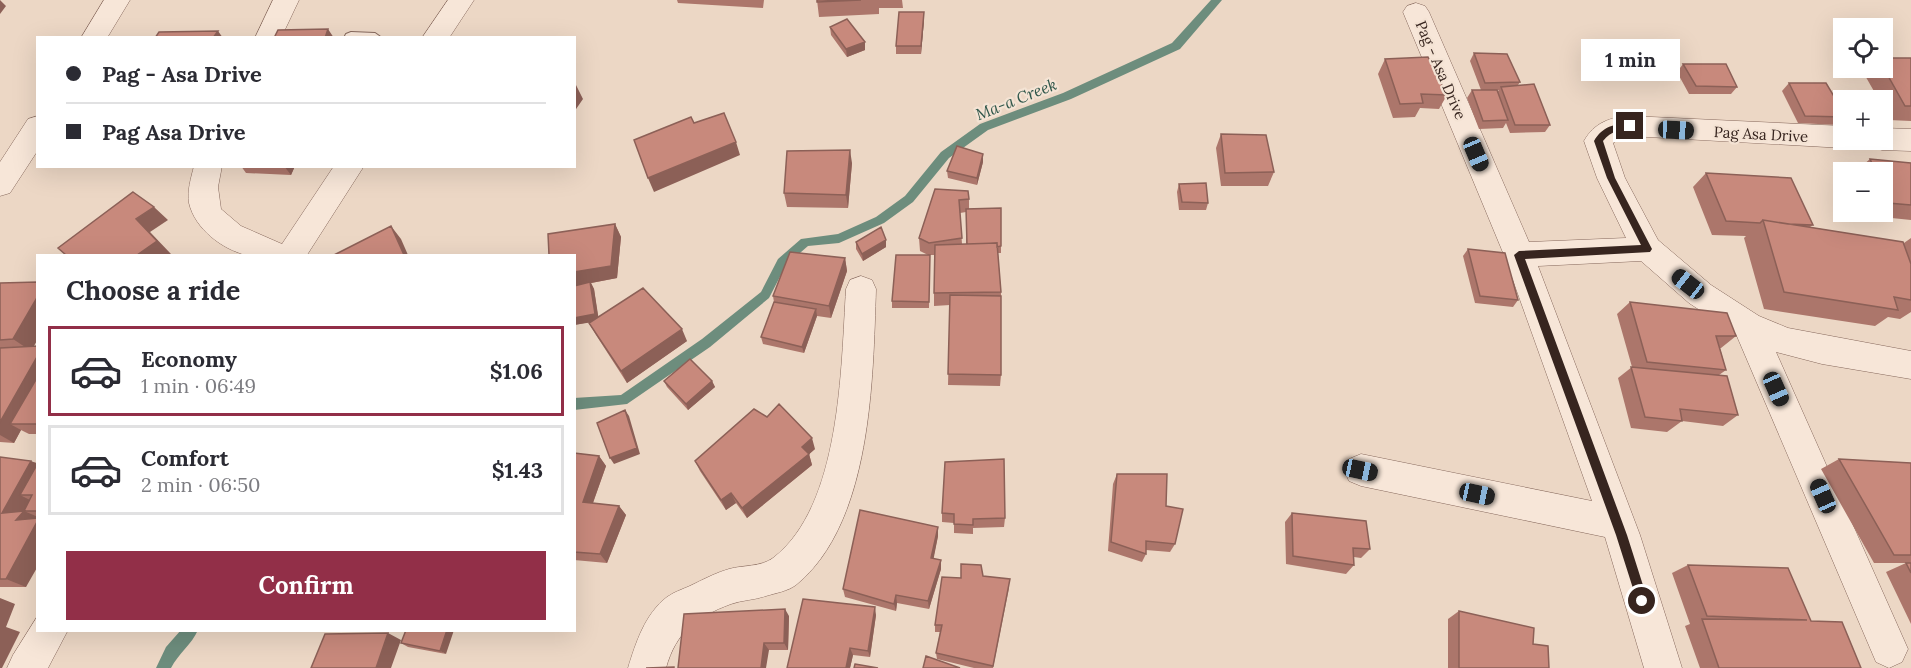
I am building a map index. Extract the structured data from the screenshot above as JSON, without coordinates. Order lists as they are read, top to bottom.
{
  "streets": {
    "street": ["Pag - Asa Drive", "Pag Asa Drive"]
  },
  "water": ["Ma-a Creek"],
  "page": {
    "map_buttons": ["+", "−"],
    "banner": ["Pag - Asa Drive", "Pag Asa Drive"],
    "bubble": "1 min",
    "heading": "Choose a ride",
    "list": [
      {
        "name": "Economy",
        "note": "1 min · 06:49",
        "value": "$1.06"
      },
      {
        "name": "Comfort",
        "note": "2 min · 06:50",
        "value": "$1.43"
      }
    ],
    "buttons": "Confirm"
  }
}
